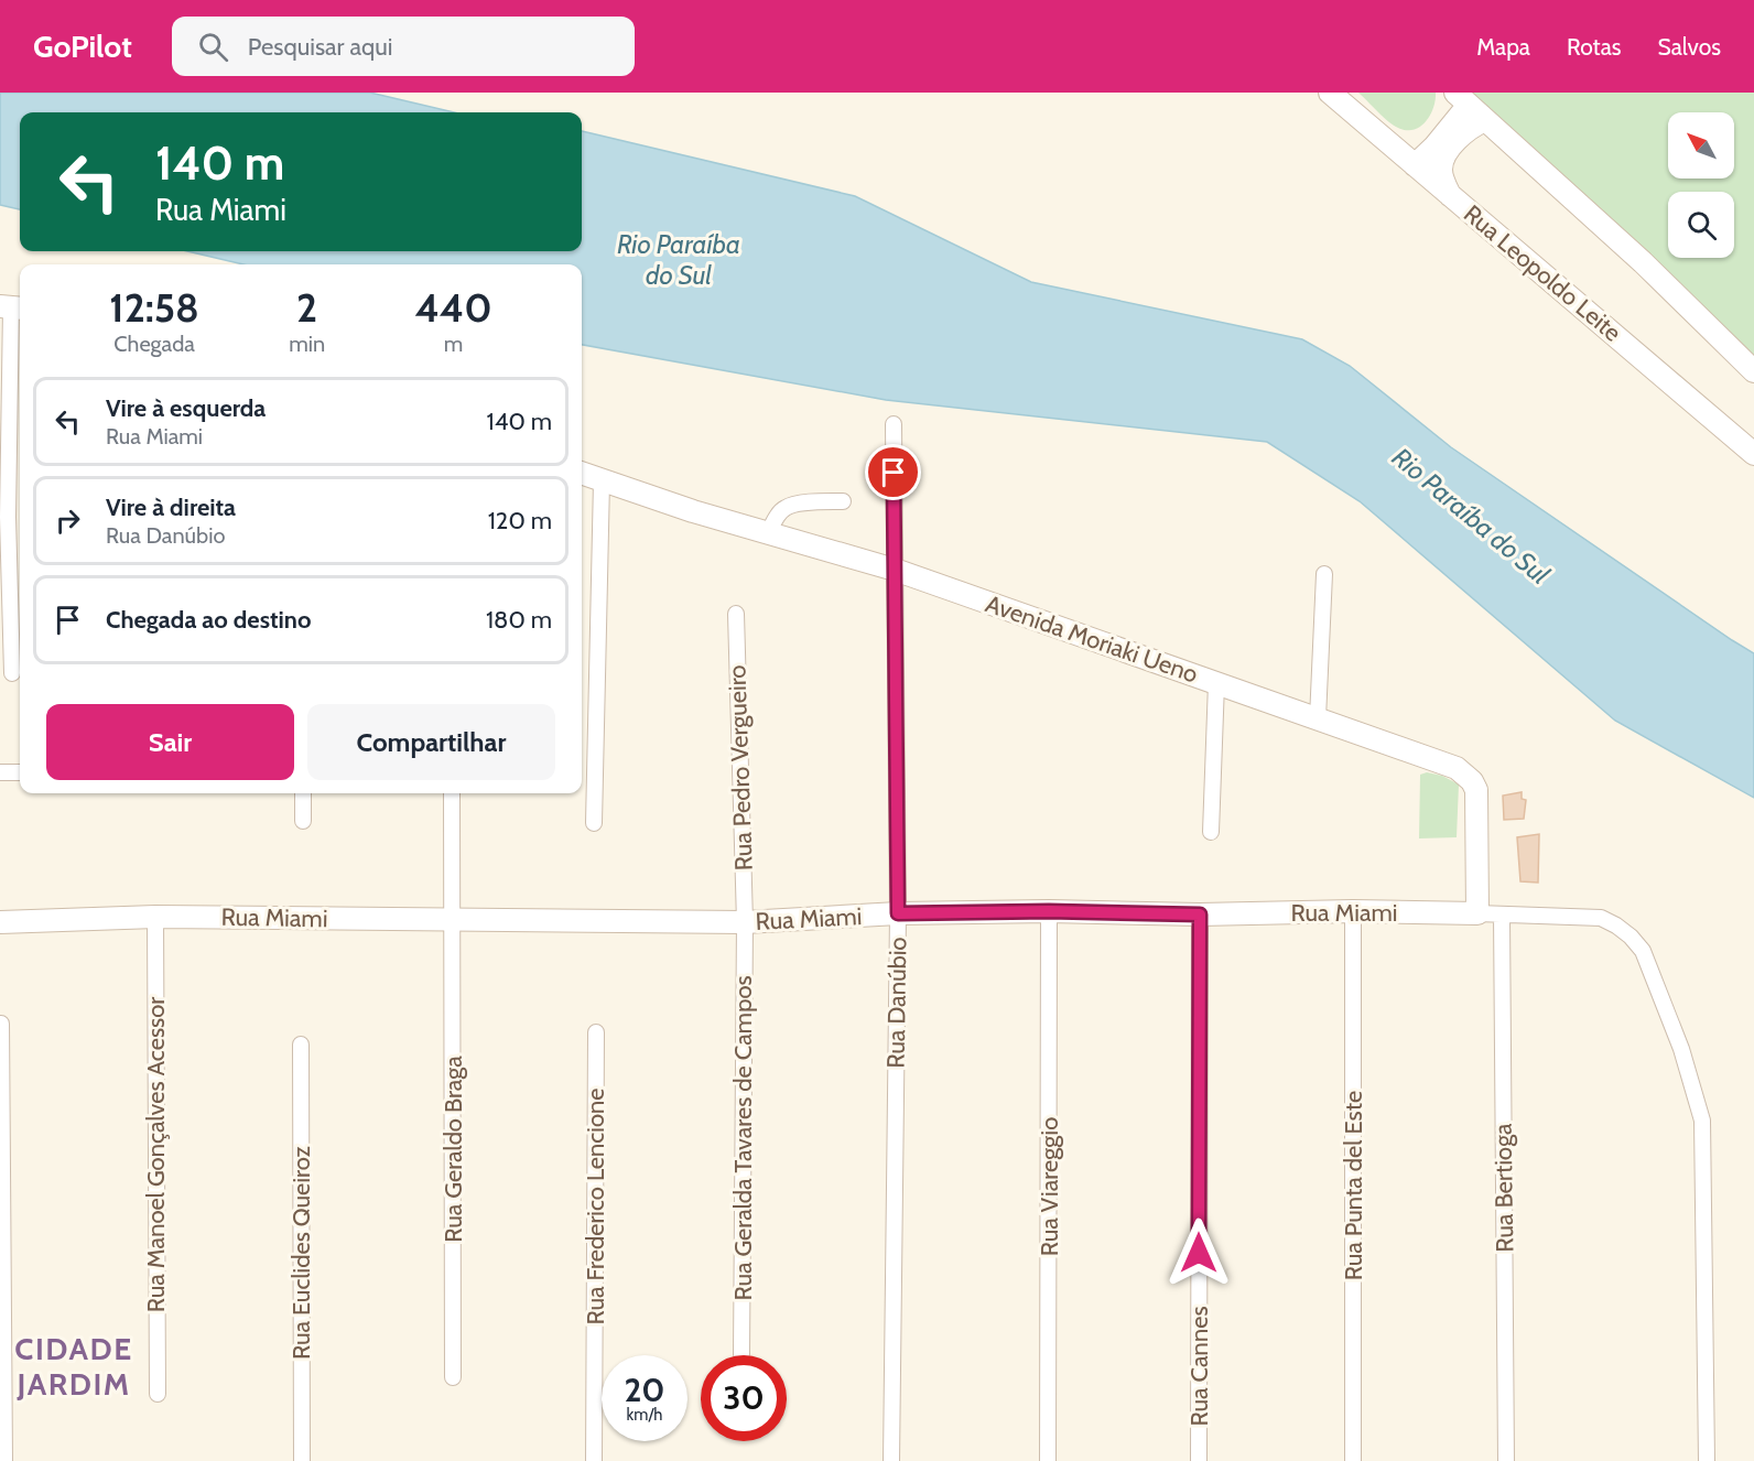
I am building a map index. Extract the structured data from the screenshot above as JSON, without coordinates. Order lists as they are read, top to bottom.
{
  "streets": {
    "street": [
      "Rua Leopoldo Leite",
      "Avenida Moriaki Ueno",
      "Rua Pedro Vergueiro",
      "Rua Miami",
      "Rua Danúbio",
      "Rua Geralda Tavares de Campos",
      "Rua Geraldo Braga",
      "Rua Manoel Gonçalves Acessor",
      "Rua Punta del Este",
      "Rua Viareggio",
      "Rua Bertioga",
      "Rua Frederico Lencione",
      "Rua Euclides Queiroz",
      "Rua Cannes"
    ]
  },
  "crossings": [
    ["Avenida Moriaki Ueno", "Rua Miami"],
    ["Avenida Moriaki Ueno", "Rua Danúbio"],
    ["Rua Pedro Vergueiro", "Rua Miami"],
    ["Rua Pedro Vergueiro", "Rua Geralda Tavares de Campos"],
    ["Rua Miami", "Rua Danúbio"],
    ["Rua Miami", "Rua Geralda Tavares de Campos"],
    ["Rua Miami", "Rua Geraldo Braga"],
    ["Rua Miami", "Rua Manoel Gonçalves Acessor"],
    ["Rua Miami", "Rua Punta del Este"],
    ["Rua Miami", "Rua Viareggio"],
    ["Rua Miami", "Rua Bertioga"],
    ["Rua Miami", "Rua Cannes"]
  ],
  "districts": ["CIDADE JARDIM"],
  "water": ["Rio Paraíba do Sul"],
  "north": "top left",
  "page": {
    "header": "GoPilot",
    "search": "Pesquisar aqui",
    "nav": ["Mapa", "Rotas", "Salvos"],
    "turn": ["140 m", "Rua Miami"],
    "eta": [
      "12:58",
      "Chegada",
      "2",
      "min",
      "440",
      "m"
    ],
    "list": [
      {
        "name": "Vire à esquerda",
        "note": "Rua Miami",
        "value": "140 m"
      },
      {
        "name": "Vire à direita",
        "note": "Rua Danúbio",
        "value": "120 m"
      },
      {
        "name": "Chegada ao destino",
        "value": "180 m"
      }
    ],
    "buttons": ["Sair", "Compartilhar"],
    "speed": "20 km/h",
    "limit": "30"
  }
}
